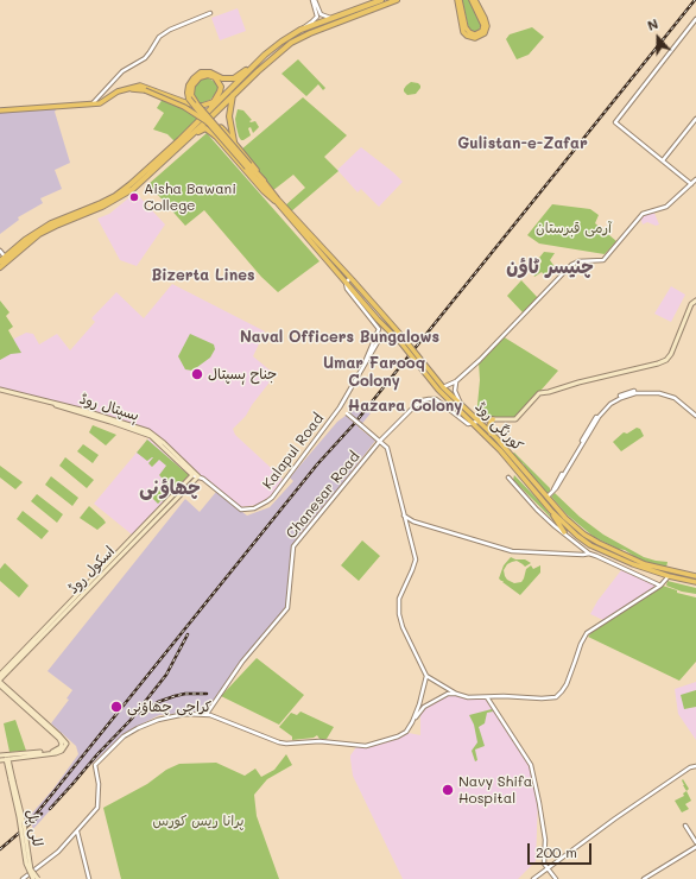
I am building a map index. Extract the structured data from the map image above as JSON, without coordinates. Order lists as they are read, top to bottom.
{
  "streets": {
    "main road": [
      "ہسپتال روڈ",
      "کورنگی روڈ",
      "اسکول روڈ",
      "للی پل"
    ],
    "street": ["Kalapul Road", "Chanesar Road"]
  },
  "crossings": [
    ["ہسپتال روڈ", "Kalapul Road"],
    ["ہسپتال روڈ", "اسکول روڈ"],
    ["کورنگی روڈ", "Chanesar Road"],
    ["Kalapul Road", "اسکول روڈ"]
  ],
  "districts": [
    "Gulistan-e-Zafar",
    "چنیسر ٹاؤن",
    "Bizerta Lines",
    "Naval Officers Bungalows",
    "Umar Farooq Colony",
    "Hazara Colony",
    "چھاؤنی"
  ],
  "parks": ["آرمی قبرستان", "پرانا ریس کورس"],
  "places": [
    "Aisha Bawani College",
    "جناح ہسپتال",
    "کراچی چھاؤنی",
    "Navy Shifa Hospital"
  ],
  "scale_bar": "200 m",
  "north": "top"
}
